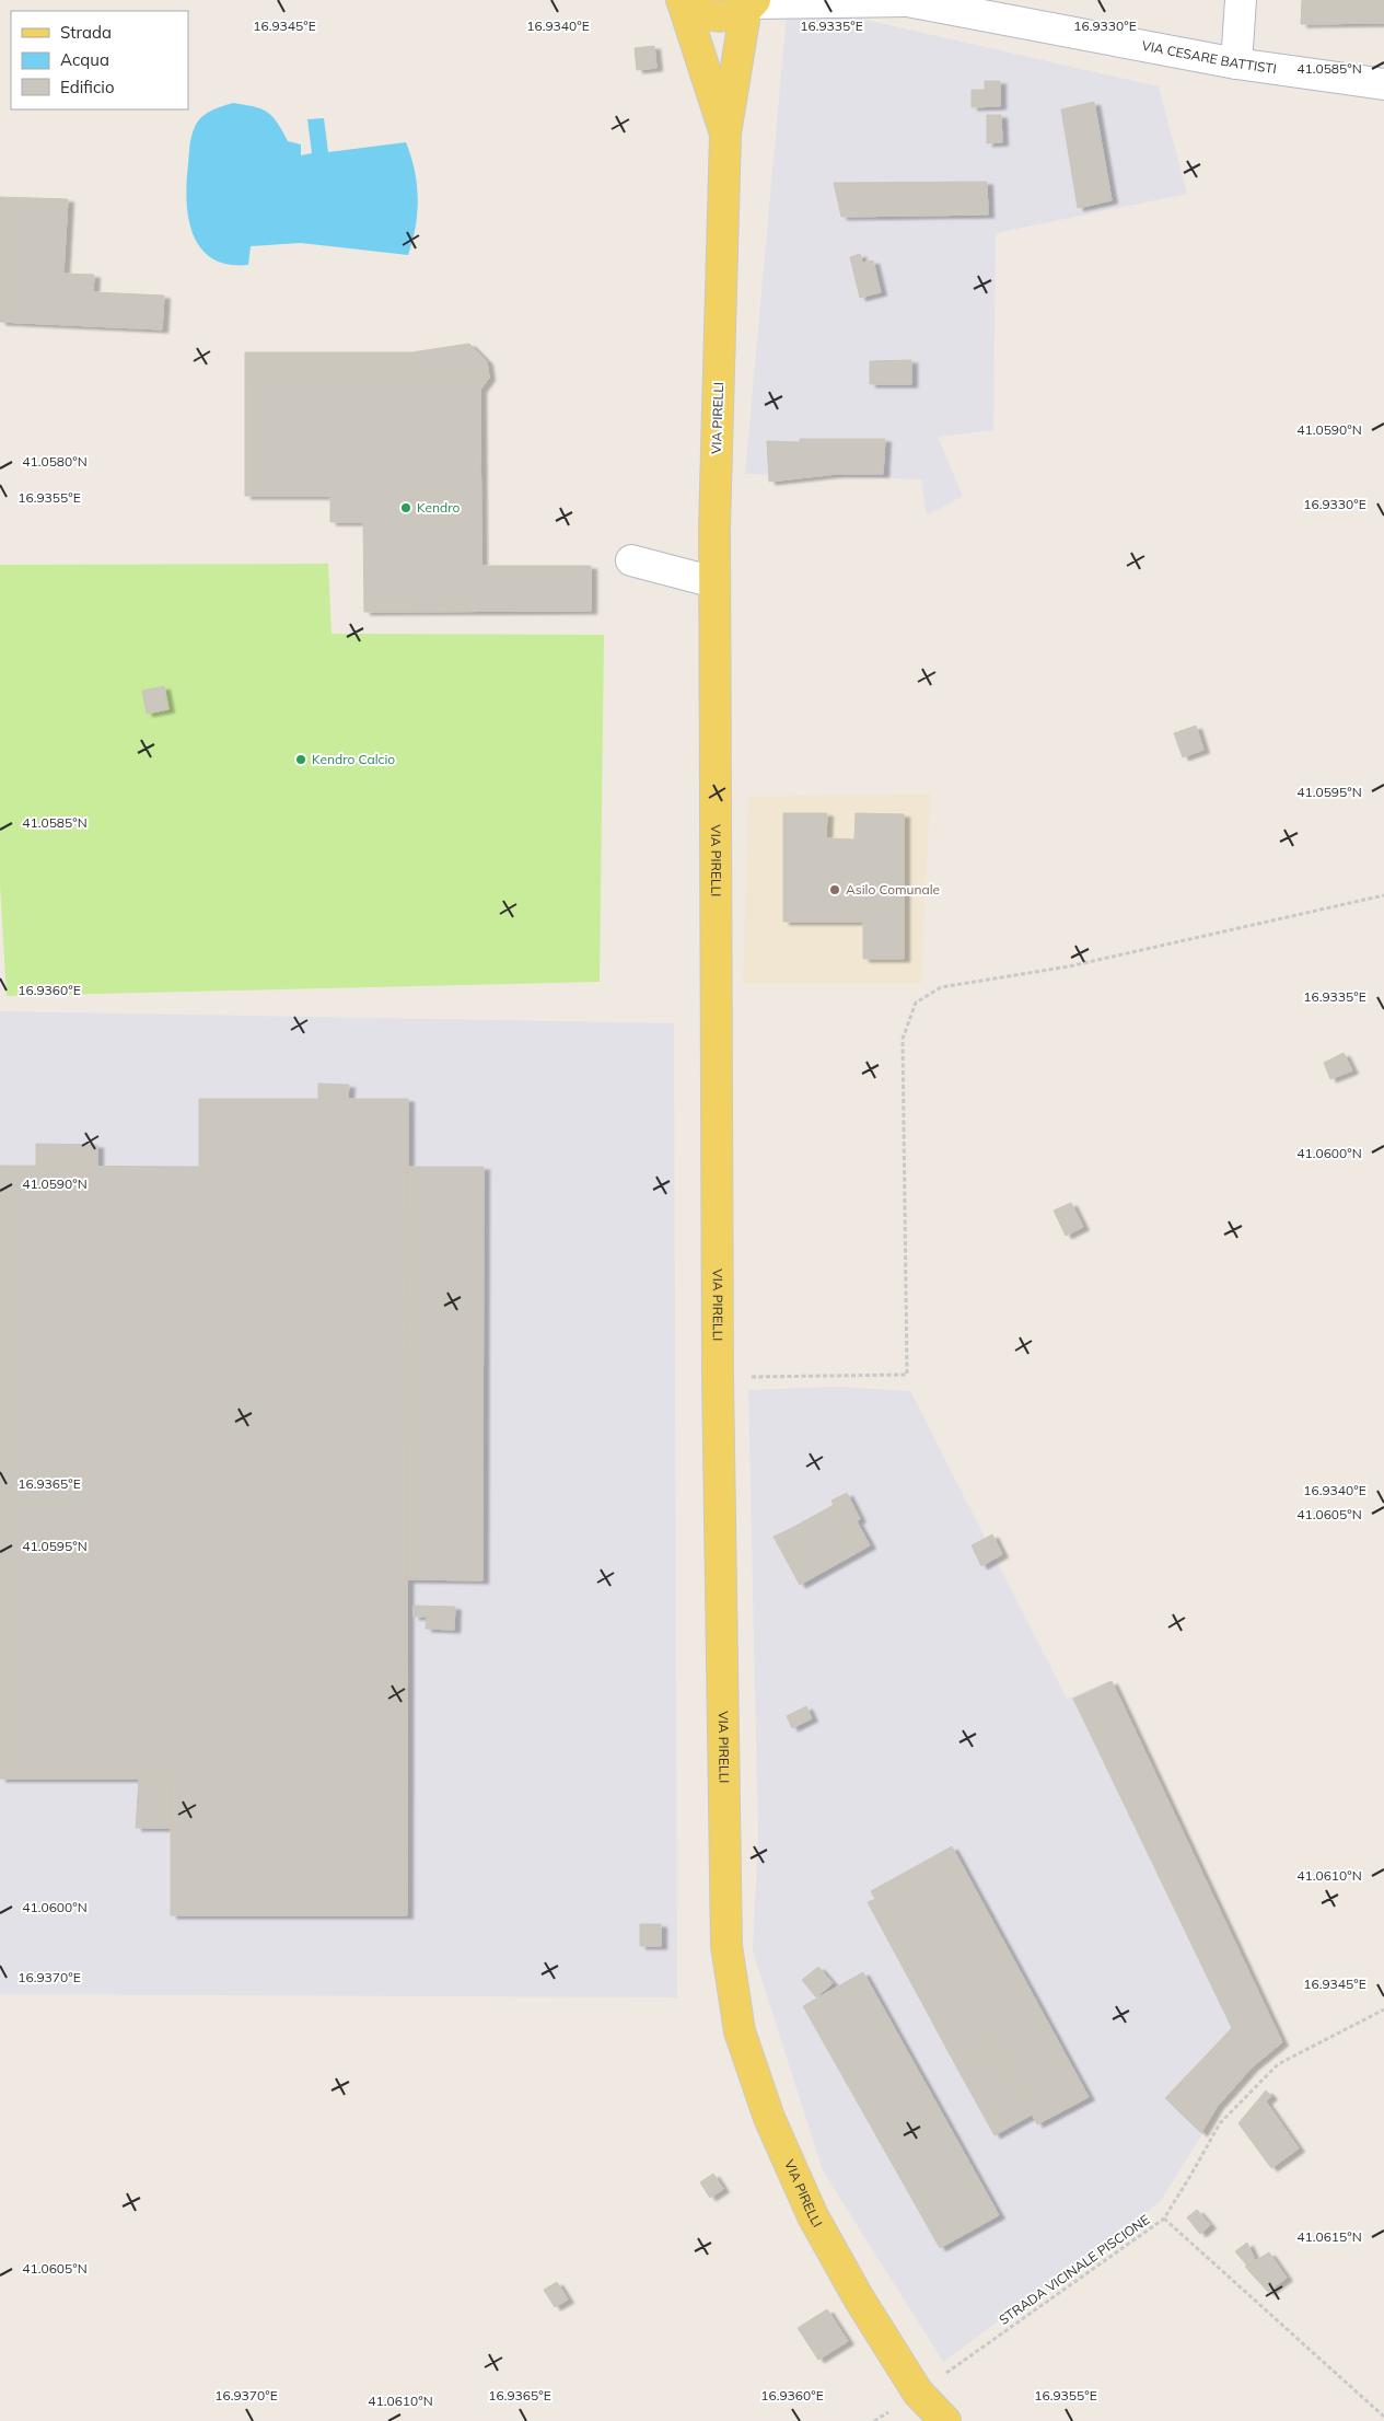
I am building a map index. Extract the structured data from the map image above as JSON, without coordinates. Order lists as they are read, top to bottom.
{
  "streets": {
    "main road": ["VIA PIRELLI"],
    "street": ["VIA CESARE BATTISTI"],
    "path": ["STRADA VICINALE PISCIONE"]
  },
  "crossings": [
    ["VIA CESARE BATTISTI", "VIA PIRELLI"],
    ["VIA PIRELLI", "STRADA VICINALE PISCIONE"]
  ],
  "places": ["Kendro", "Kendro Calcio", "Asilo Comunale"],
  "legend": ["Strada", "Acqua", "Edificio"],
  "coordinates": [
    "16.9345°E",
    "16.9340°E",
    "16.9335°E",
    "16.9330°E",
    "41.0585°N",
    "41.0590°N",
    "41.0580°N",
    "16.9355°E",
    "41.0595°N",
    "16.9360°E",
    "41.0600°N",
    "16.9365°E",
    "41.0605°N",
    "41.0610°N",
    "16.9370°E",
    "41.0615°N"
  ]
}
